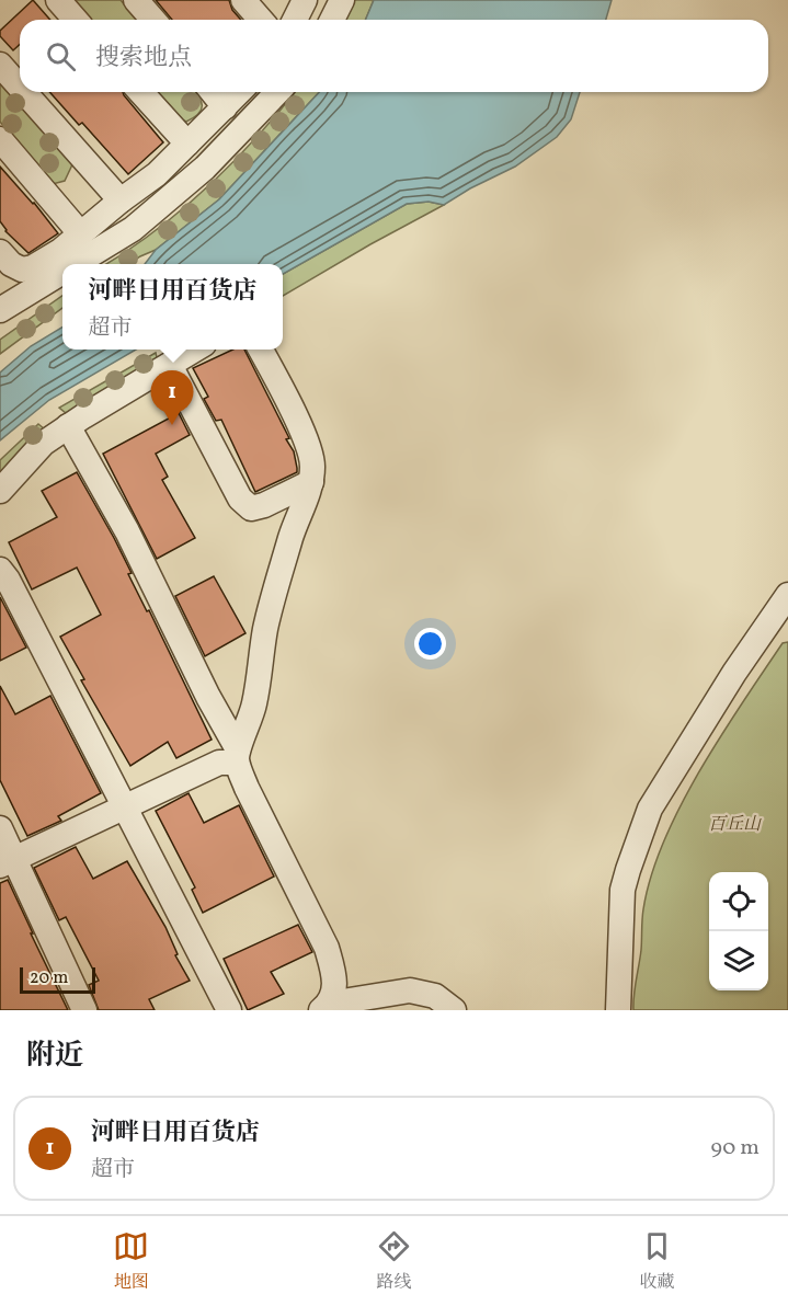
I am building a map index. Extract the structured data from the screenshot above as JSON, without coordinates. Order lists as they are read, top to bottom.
{
  "parks": ["百丘山"],
  "scale_bar": "20 m",
  "page": {
    "search": "搜索地点",
    "popup": ["河畔日用百货店", "超市"],
    "pins": "1",
    "scale": "20 m",
    "heading": "附近",
    "list": [
      {
        "mark": "1",
        "name": "河畔日用百货店",
        "note": "超市",
        "value": "90 m"
      }
    ],
    "nav": ["地图", "路线", "收藏"]
  }
}
